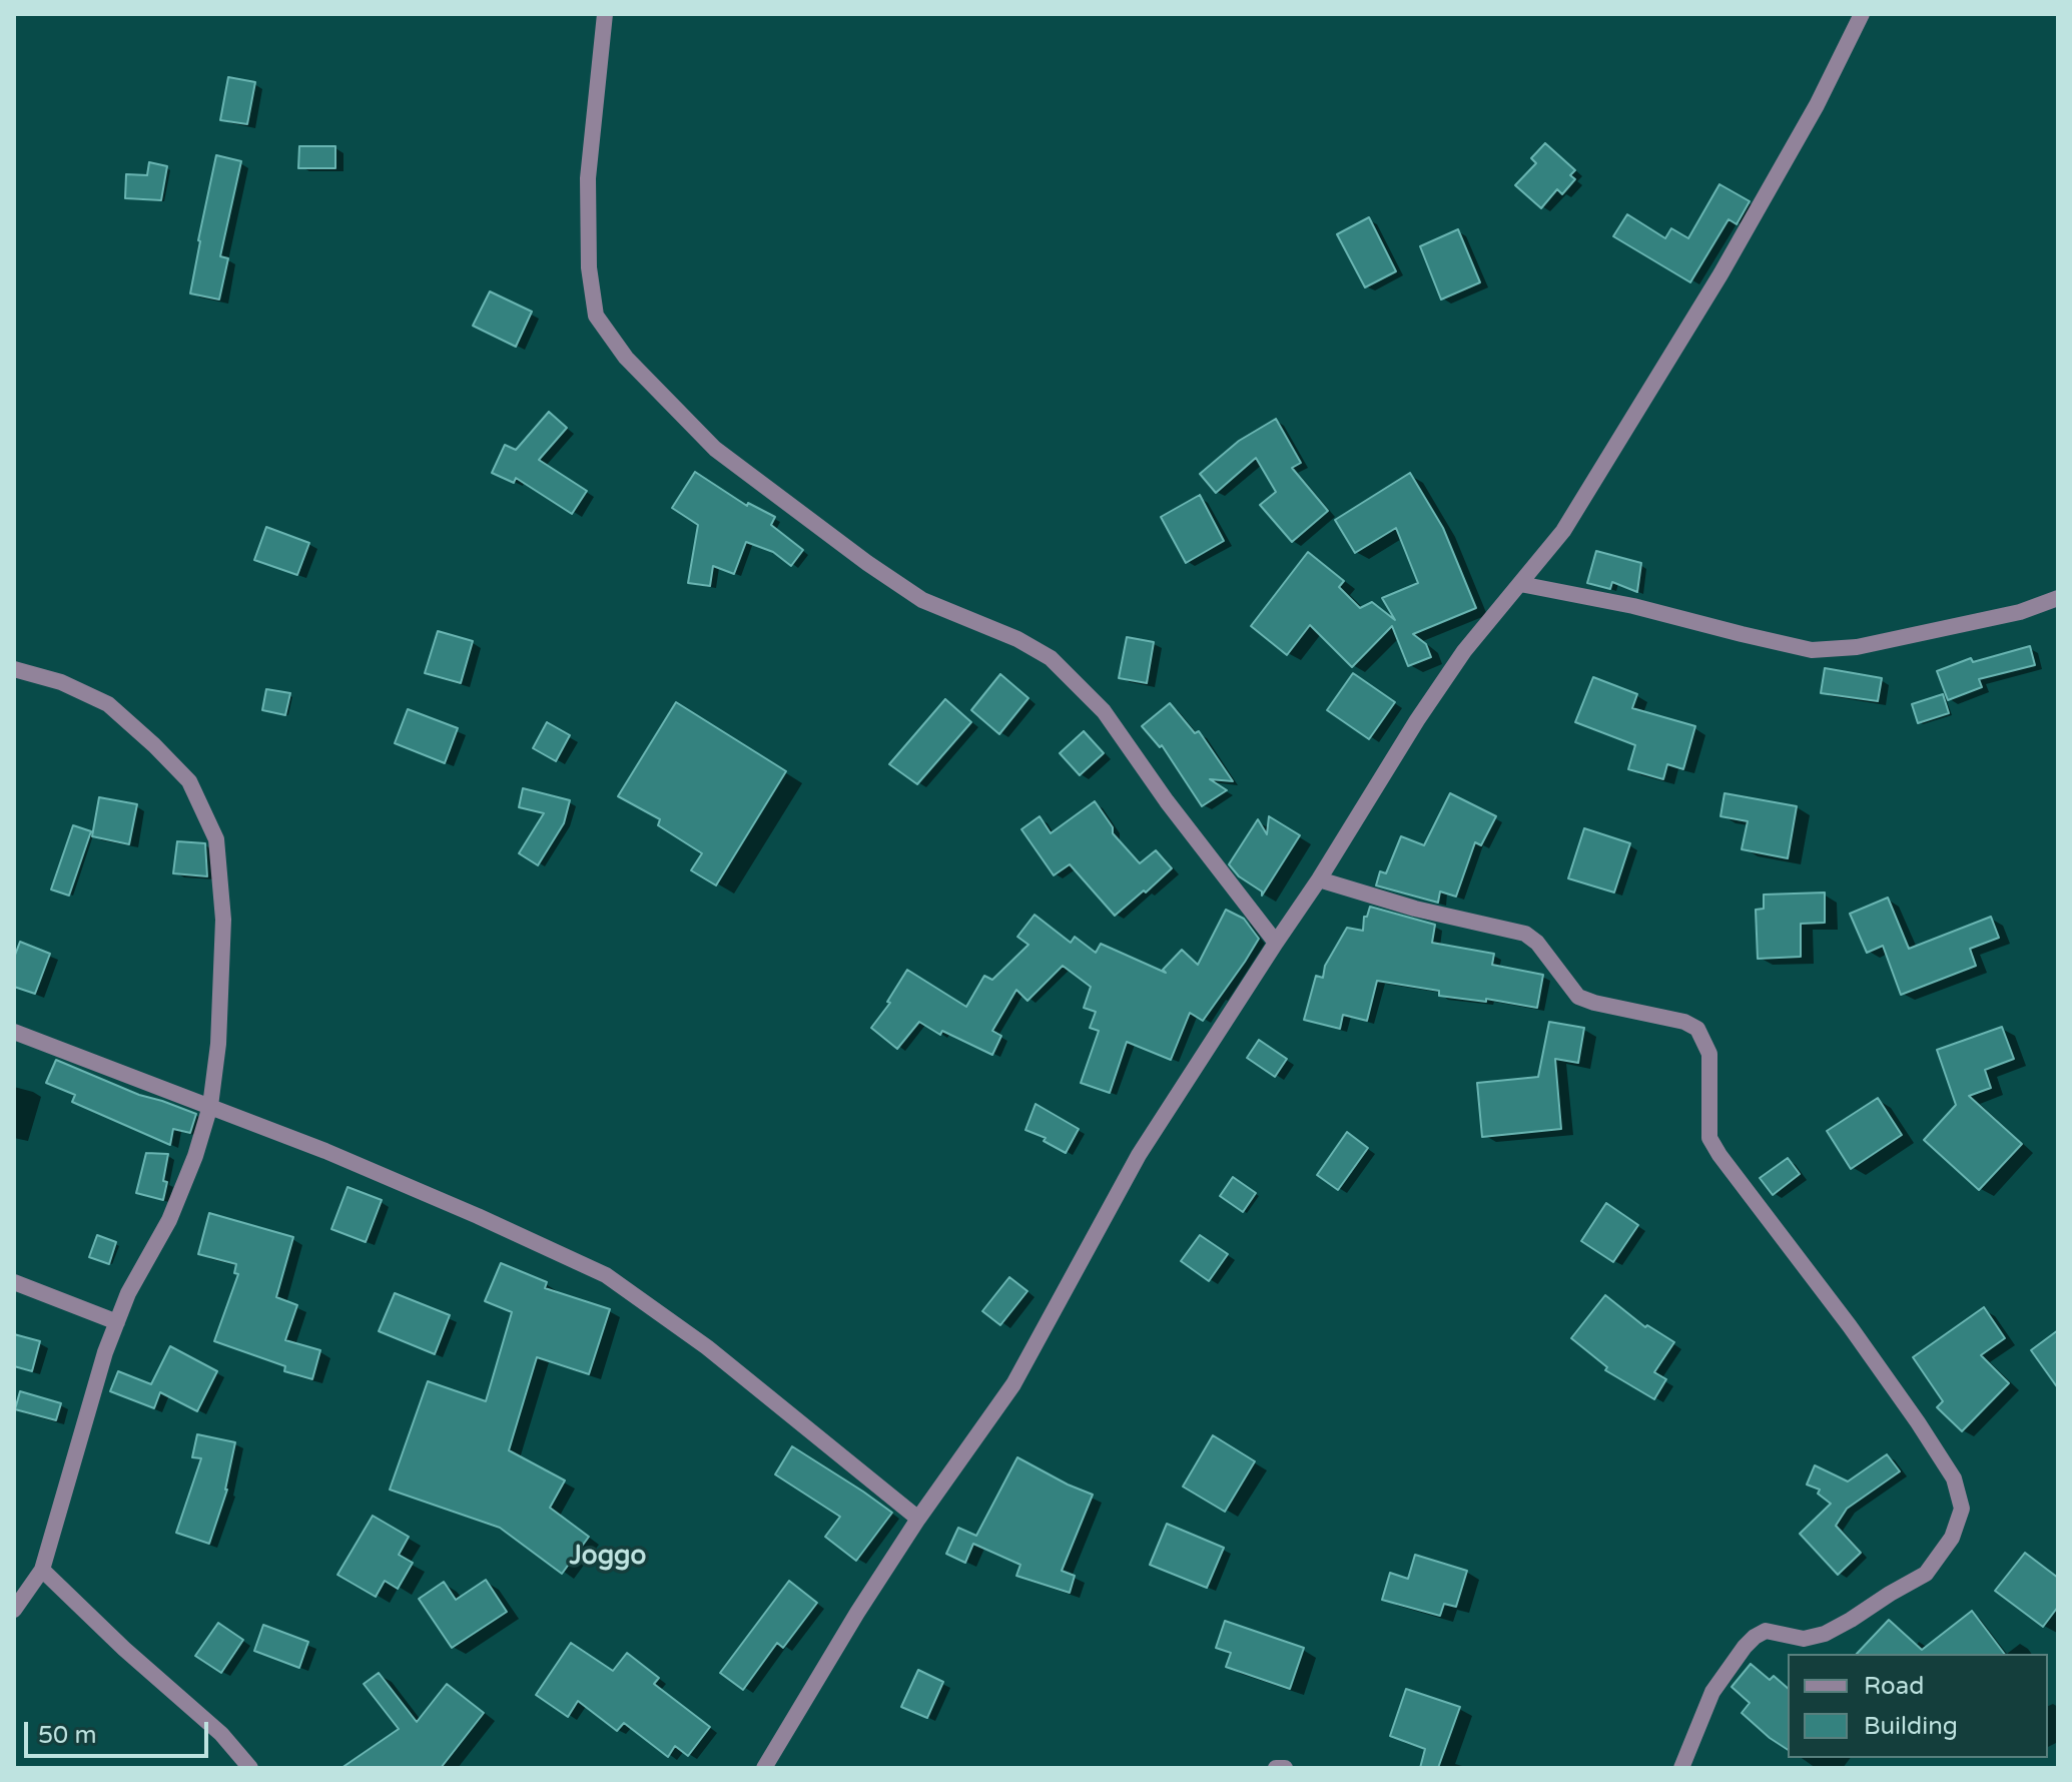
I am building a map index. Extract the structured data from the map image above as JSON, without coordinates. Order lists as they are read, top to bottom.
{
  "districts": ["Joggo"],
  "legend": ["Road", "Building"],
  "scale_bar": "50 m"
}
